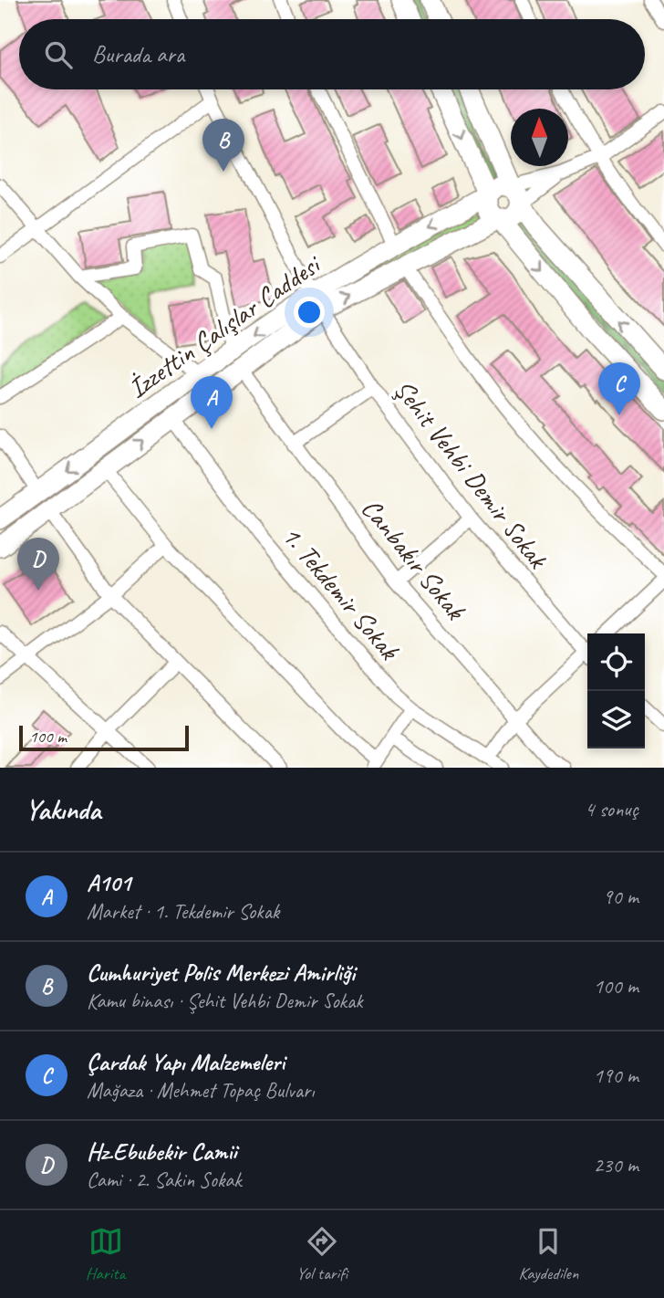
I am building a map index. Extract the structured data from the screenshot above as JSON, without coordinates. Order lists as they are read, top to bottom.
{
  "streets": {
    "street": [
      "İzzettin Çalışlar Caddesi",
      "Şehit Vehbi Demir Sokak",
      "Canbakır Sokak",
      "1. Tekdemir Sokak"
    ]
  },
  "crossings": [
    ["İzzettin Çalışlar Caddesi", "Şehit Vehbi Demir Sokak"],
    ["İzzettin Çalışlar Caddesi", "Canbakır Sokak"],
    ["İzzettin Çalışlar Caddesi", "1. Tekdemir Sokak"]
  ],
  "scale_bar": "100 m",
  "north": "top",
  "page": {
    "search": "Burada ara",
    "pins": [
      "B",
      "C",
      "A",
      "D"
    ],
    "scale": "100 m",
    "heading": ["Yakında", "4 sonuç"],
    "list": [
      {
        "mark": "A",
        "name": "A101",
        "note": "Market · 1. Tekdemir Sokak",
        "value": "90 m"
      },
      {
        "mark": "B",
        "name": "Cumhuriyet Polis Merkezi Amirliği",
        "note": "Kamu binası · Şehit Vehbi Demir Sokak",
        "value": "100 m"
      },
      {
        "mark": "C",
        "name": "Çardak Yapı Malzemeleri",
        "note": "Mağaza · Mehmet Topaç Bulvarı",
        "value": "190 m"
      },
      {
        "mark": "D",
        "name": "Hz.Ebubekir Camii",
        "note": "Cami · 2. Sakin Sokak",
        "value": "230 m"
      }
    ],
    "nav": ["Harita", "Yol tarifi", "Kaydedilen"]
  }
}
